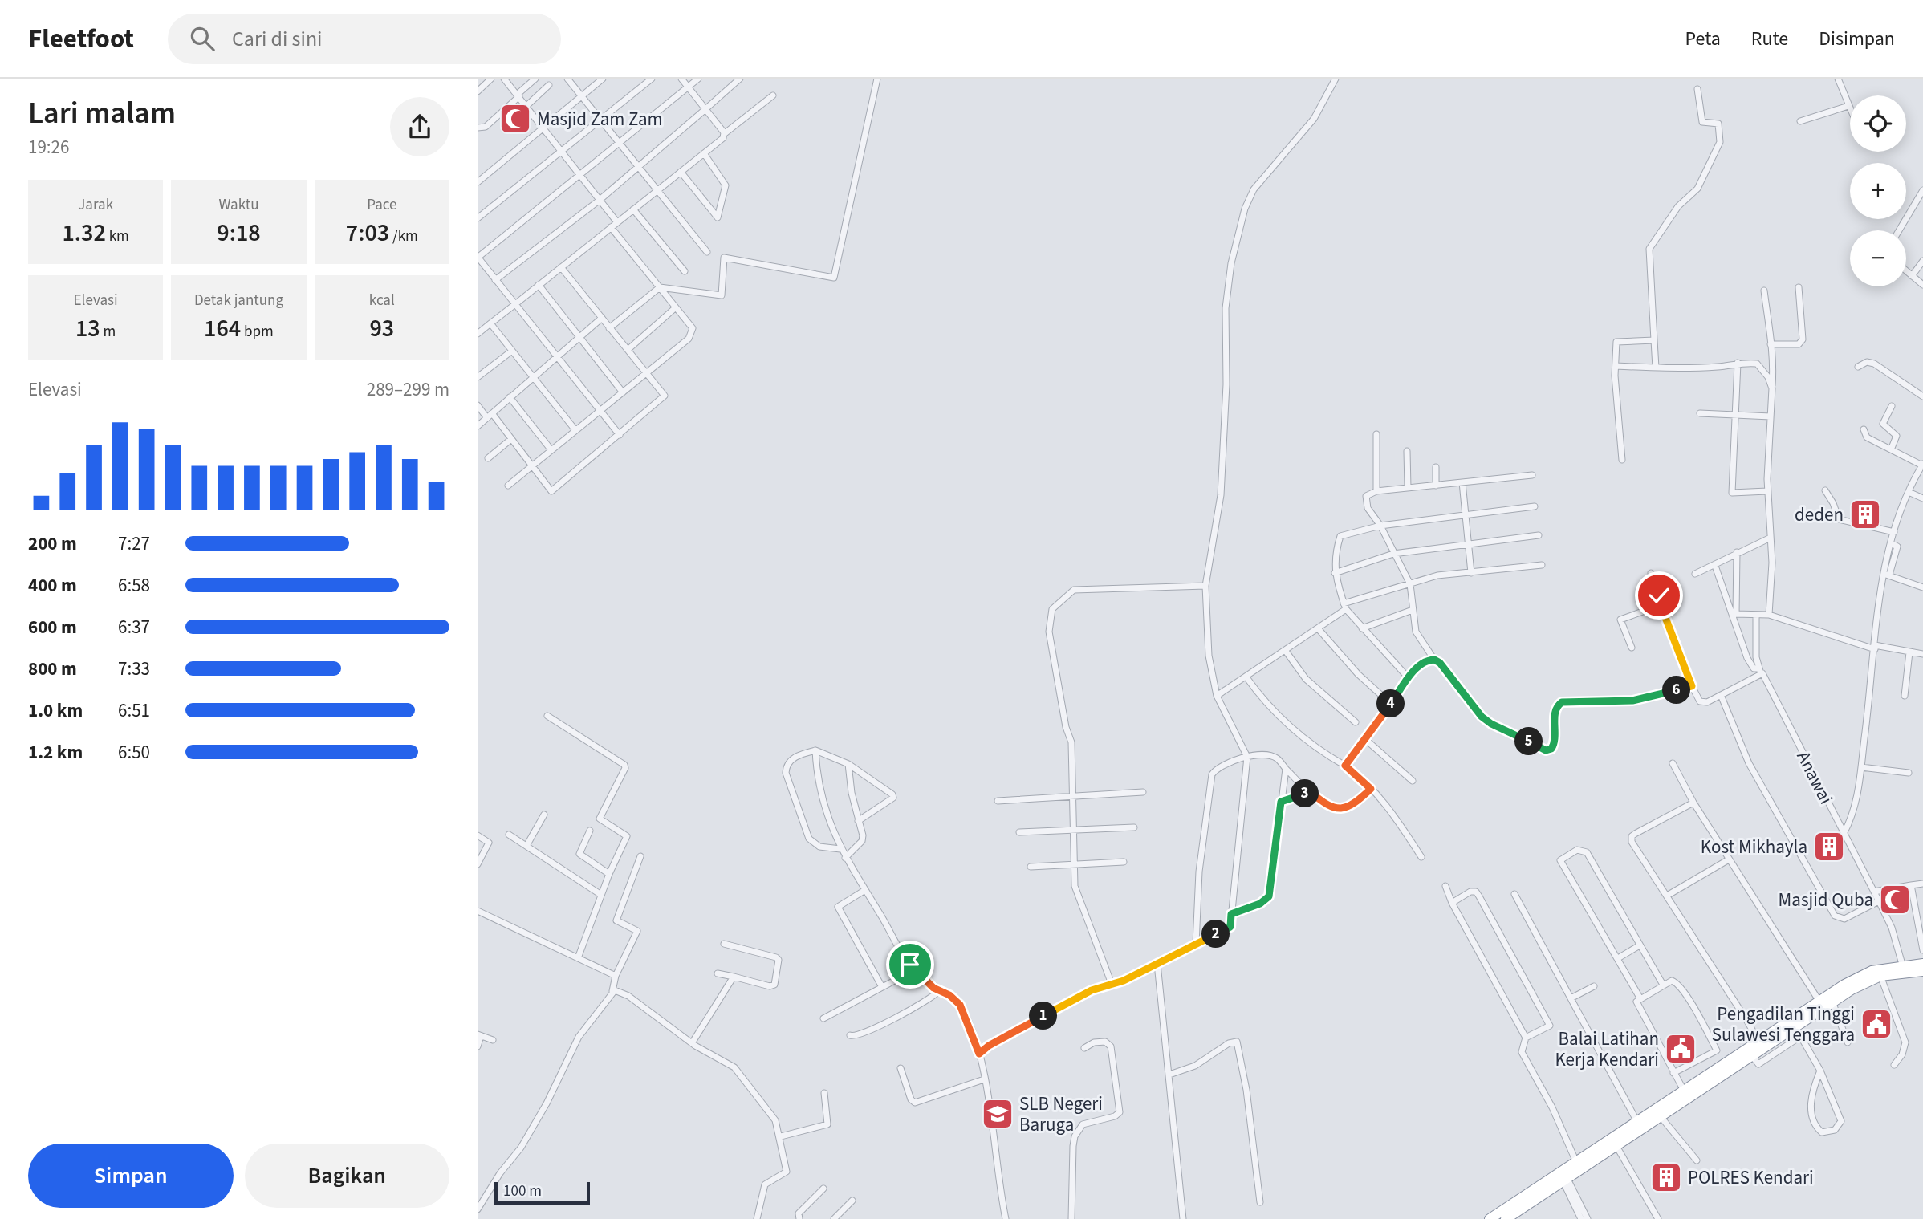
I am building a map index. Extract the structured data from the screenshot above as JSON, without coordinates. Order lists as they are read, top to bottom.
{
  "streets": {
    "street": ["Anawai"]
  },
  "places": {
    "mosque": ["Masjid Zam Zam", "Masjid Quba"],
    "building": ["deden", "Kost Mikhayla", "POLRES Kendari"],
    "public building": ["Pengadilan Tinggi Sulawesi Tenggara", "Balai Latihan Kerja Kendari"],
    "school or university": ["SLB Negeri Baruga"]
  },
  "scale_bar": "100 m",
  "page": {
    "header": "Fleetfoot",
    "search": "Cari di sini",
    "nav": ["Peta", "Rute", "Disimpan"],
    "heading": ["Lari malam", "19:26"],
    "map_buttons": ["+", "−"],
    "stats": [
      ["Jarak", "1.32 km"],
      ["Waktu", "9:18"],
      ["Pace", "7:03 /km"],
      ["Elevasi", "13 m"],
      ["Detak jantung", "164 bpm"],
      ["kcal", "93"]
    ],
    "chart": ["Elevasi", "289–299 m"],
    "list": [
      {
        "name": "200 m",
        "note": "7:27"
      },
      {
        "name": "400 m",
        "note": "6:58"
      },
      {
        "name": "600 m",
        "note": "6:37"
      },
      {
        "name": "800 m",
        "note": "7:33"
      },
      {
        "name": "1.0 km",
        "note": "6:51"
      },
      {
        "name": "1.2 km",
        "note": "6:50"
      }
    ],
    "pins": [
      "6",
      "4",
      "5",
      "3",
      "2",
      "1"
    ],
    "buttons": ["Simpan", "Bagikan"],
    "scale": "100 m"
  }
}
